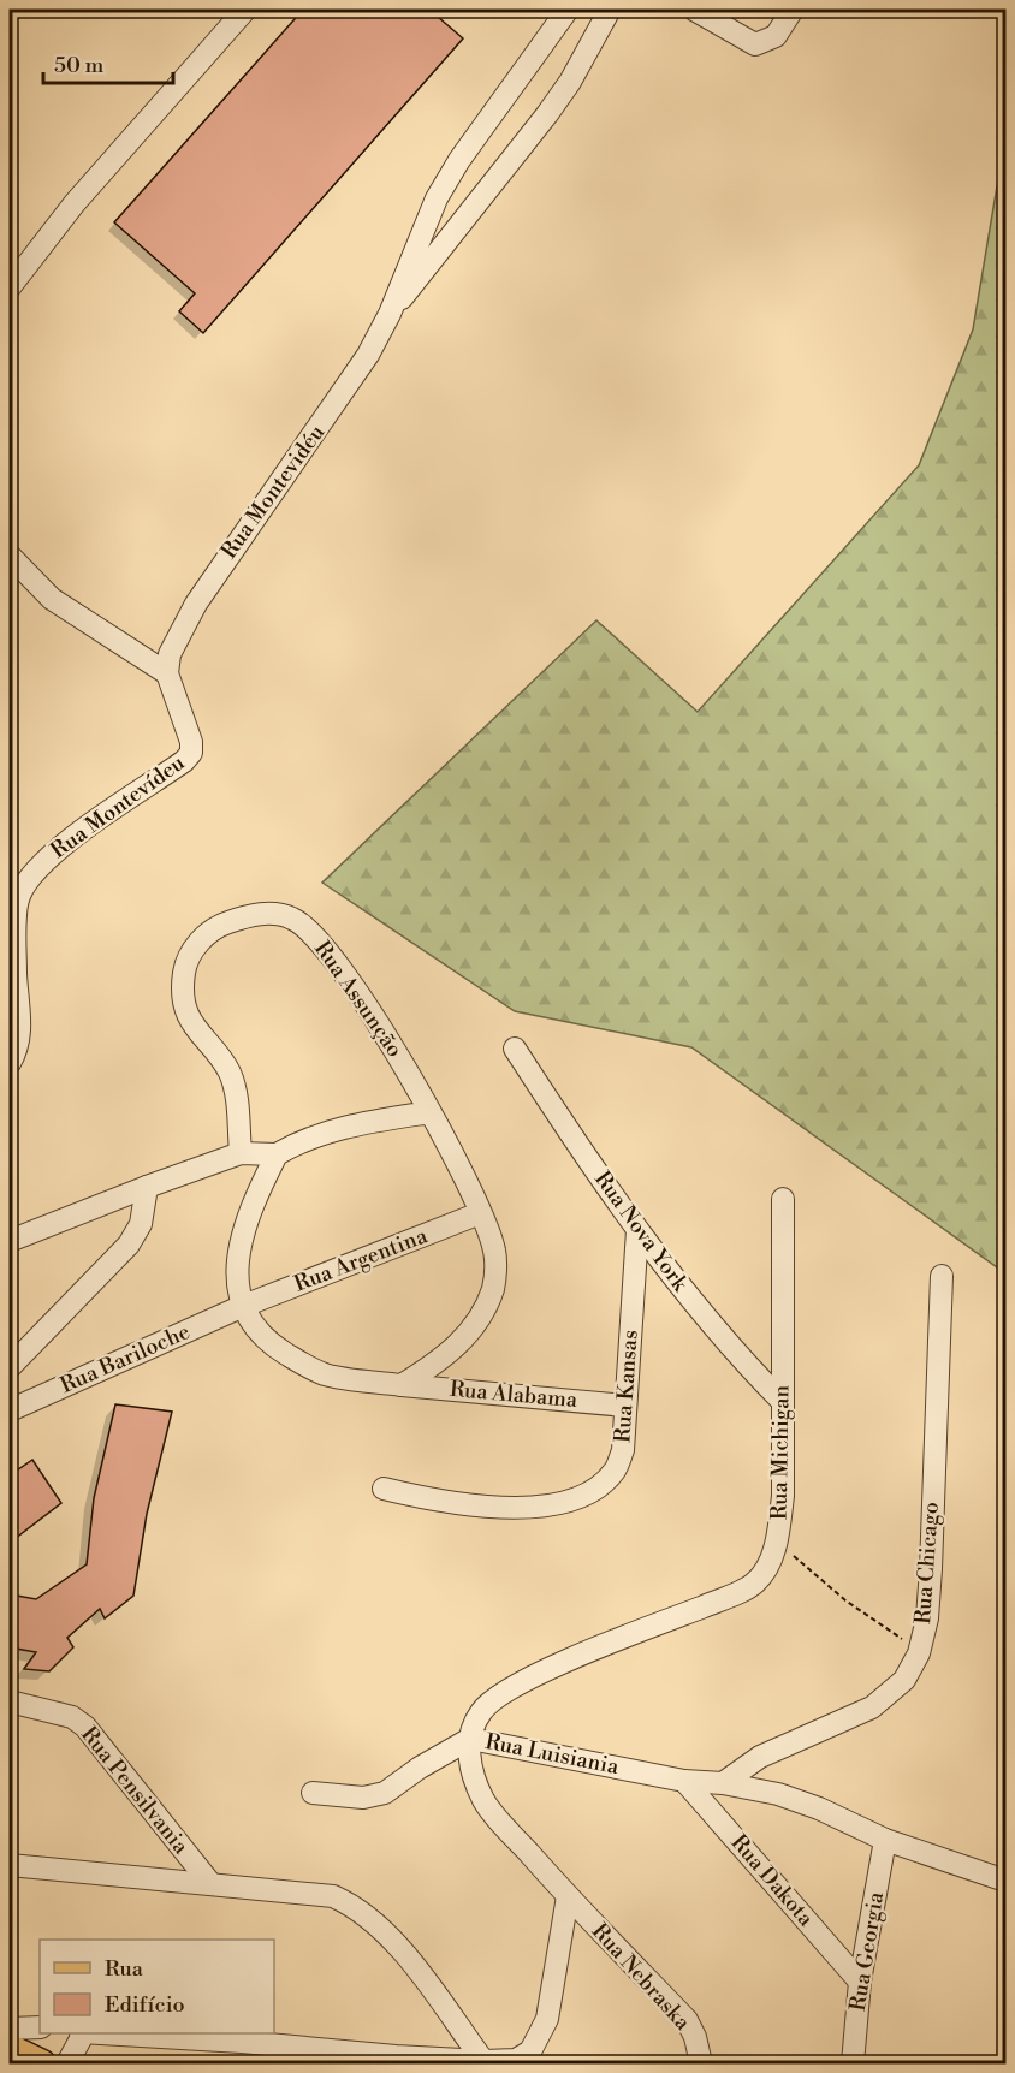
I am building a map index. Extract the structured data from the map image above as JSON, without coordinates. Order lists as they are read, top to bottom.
{
  "streets": {
    "street": [
      "Rua Montevidéu",
      "Rua Montevídeu",
      "Rua Assunção",
      "Rua Nova York",
      "Rua Argentina",
      "Rua Bariloche",
      "Rua Kansas",
      "Rua Alabama",
      "Rua Michigan",
      "Rua Chicago",
      "Rua Luisiania",
      "Rua Pensilvania",
      "Rua Dakota",
      "Rua Georgia",
      "Rua Nebraska"
    ]
  },
  "crossings": [
    ["Rua Montevidéu", "Rua Montevídeu"],
    ["Rua Assunção", "Rua Argentina"],
    ["Rua Assunção", "Rua Alabama"],
    ["Rua Nova York", "Rua Kansas"],
    ["Rua Nova York", "Rua Michigan"],
    ["Rua Argentina", "Rua Bariloche"],
    ["Rua Argentina", "Rua Alabama"],
    ["Rua Bariloche", "Rua Alabama"],
    ["Rua Kansas", "Rua Alabama"],
    ["Rua Michigan", "Rua Luisiania"],
    ["Rua Chicago", "Rua Luisiania"],
    ["Rua Luisiania", "Rua Dakota"],
    ["Rua Luisiania", "Rua Georgia"],
    ["Rua Luisiania", "Rua Nebraska"],
    ["Rua Dakota", "Rua Georgia"]
  ],
  "legend": ["Rua", "Edifício"],
  "scale_bar": "50 m"
}
